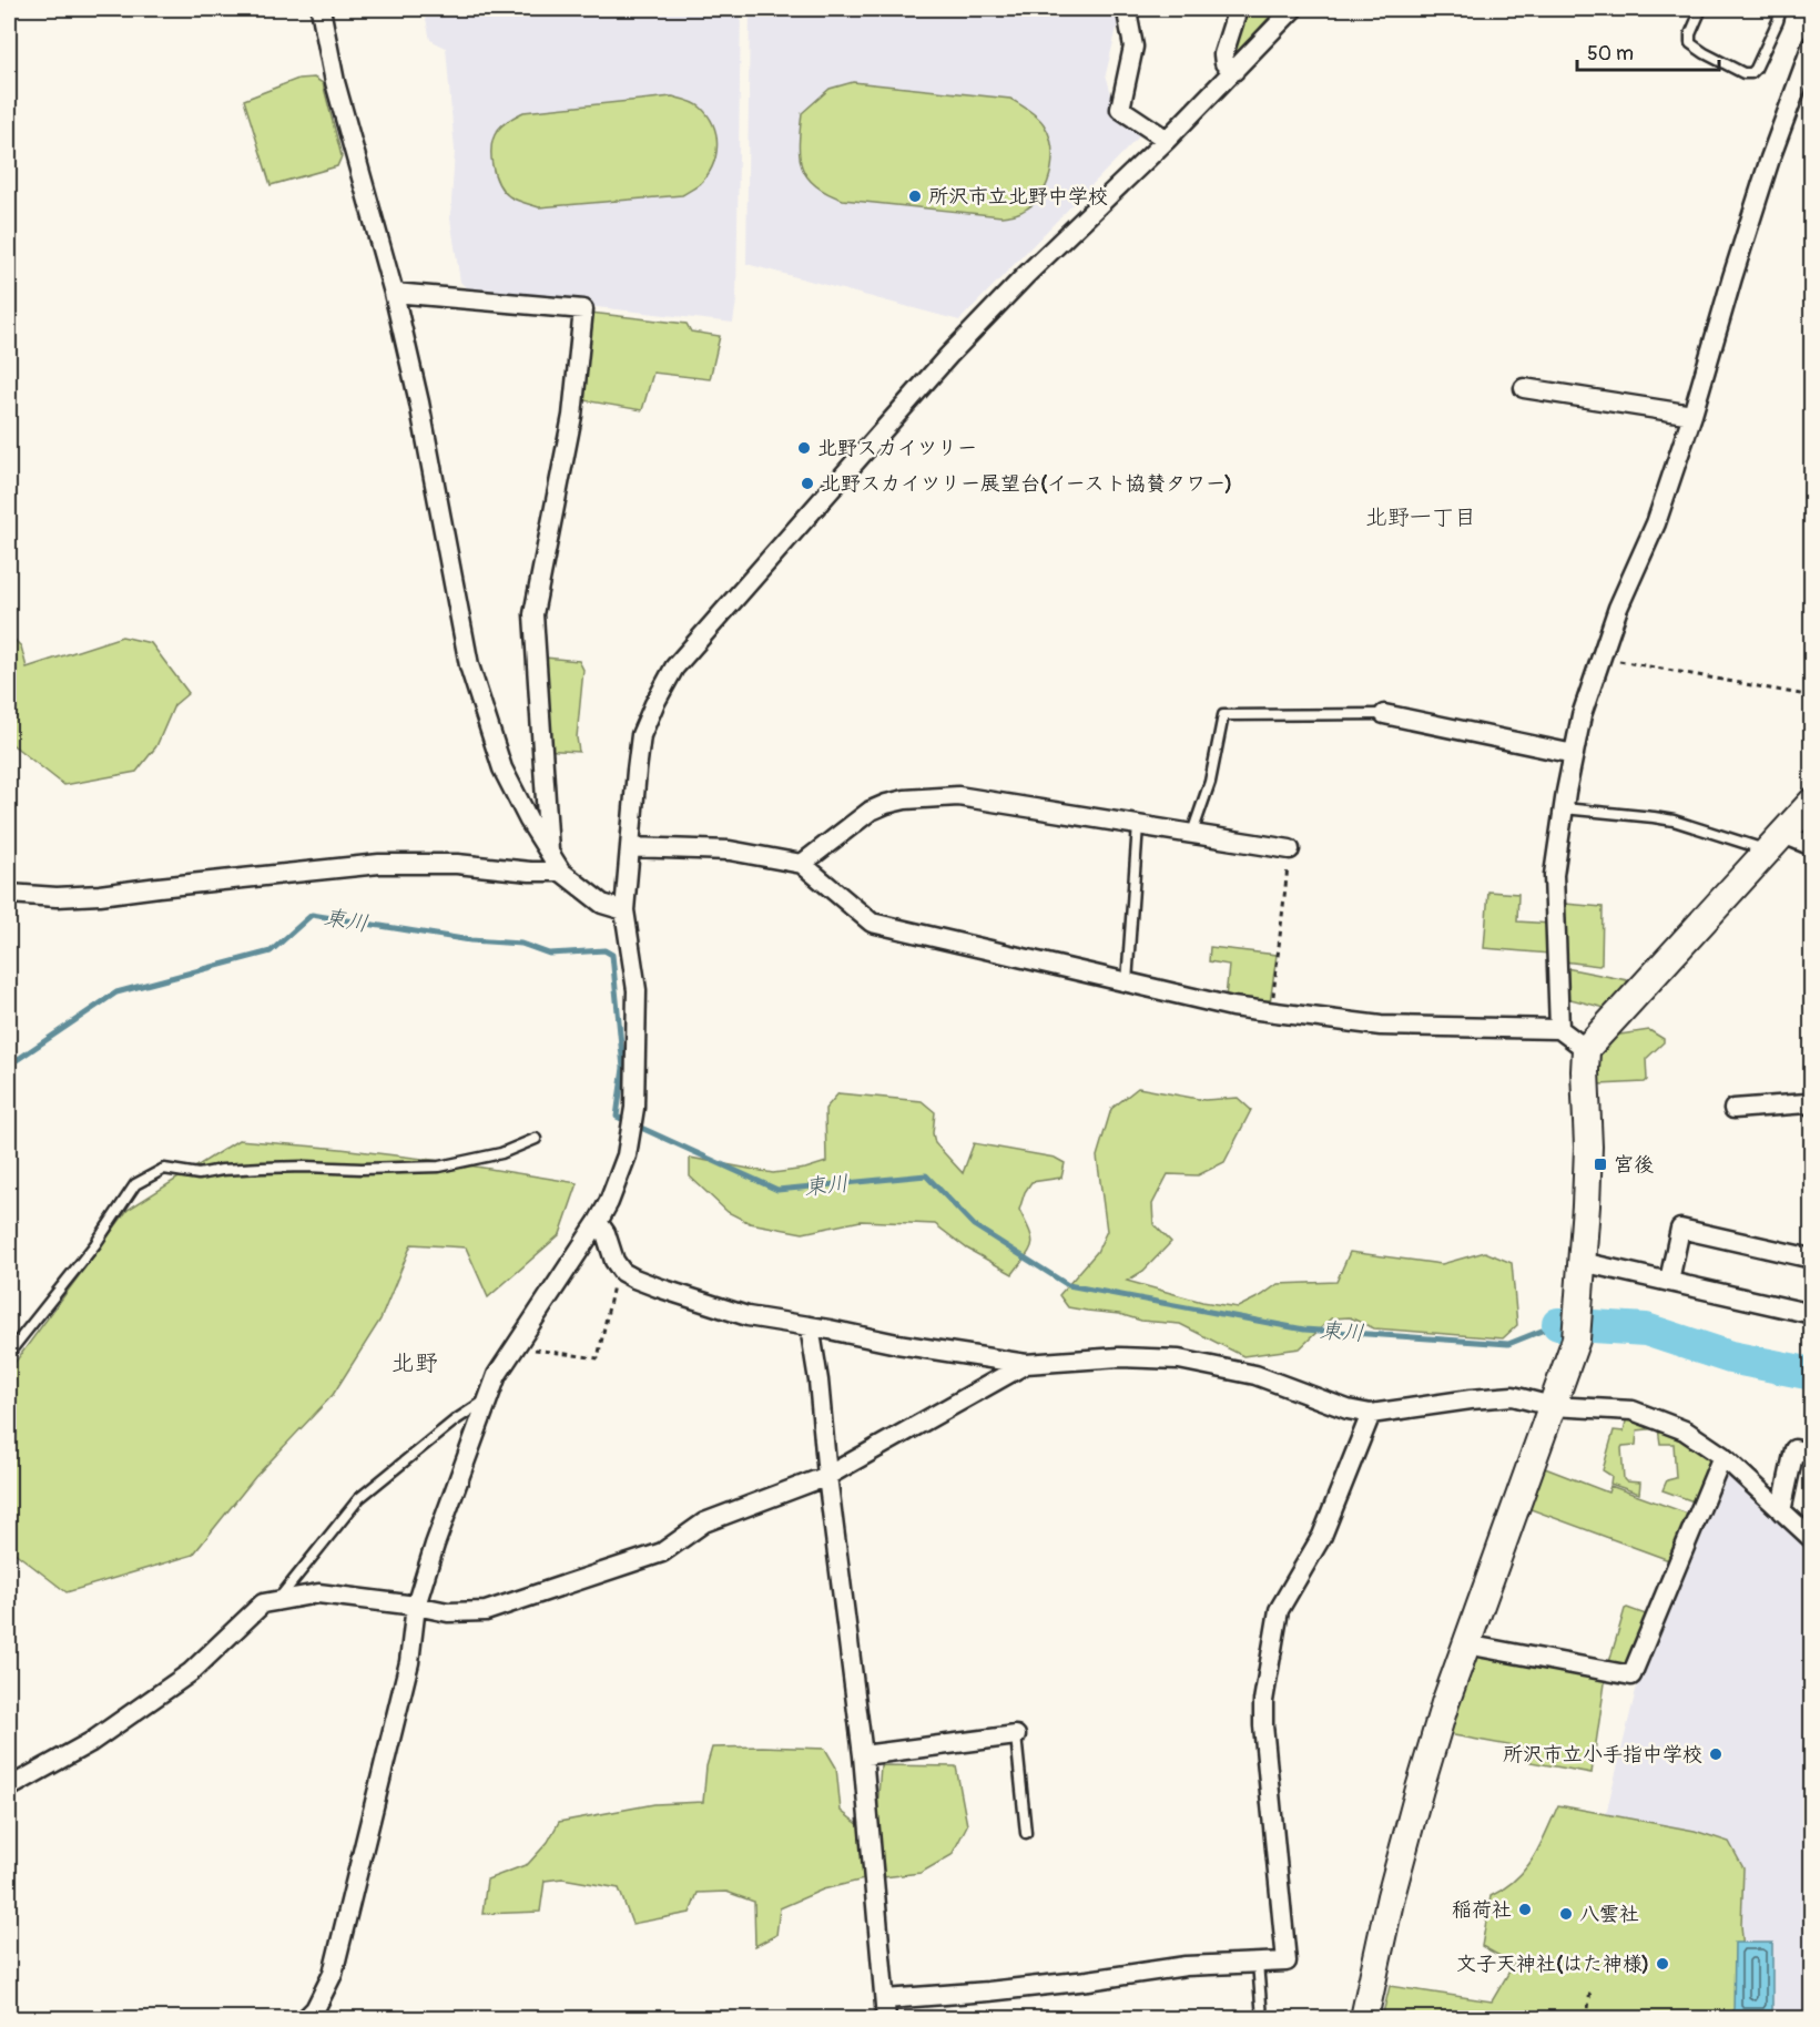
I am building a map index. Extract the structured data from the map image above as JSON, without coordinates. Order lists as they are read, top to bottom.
{
  "districts": ["北野一丁目", "北野"],
  "water": ["東川"],
  "places": {
    "other": [
      "所沢市立北野中学校",
      "北野スカイツリー",
      "北野スカイツリー展望台(イースト協賛タワー)",
      "所沢市立小手指中学校",
      "稲荷社",
      "八雲社",
      "文子天神社(はた神様)"
    ],
    "transit": ["宮後"]
  },
  "scale_bar": "50 m"
}
